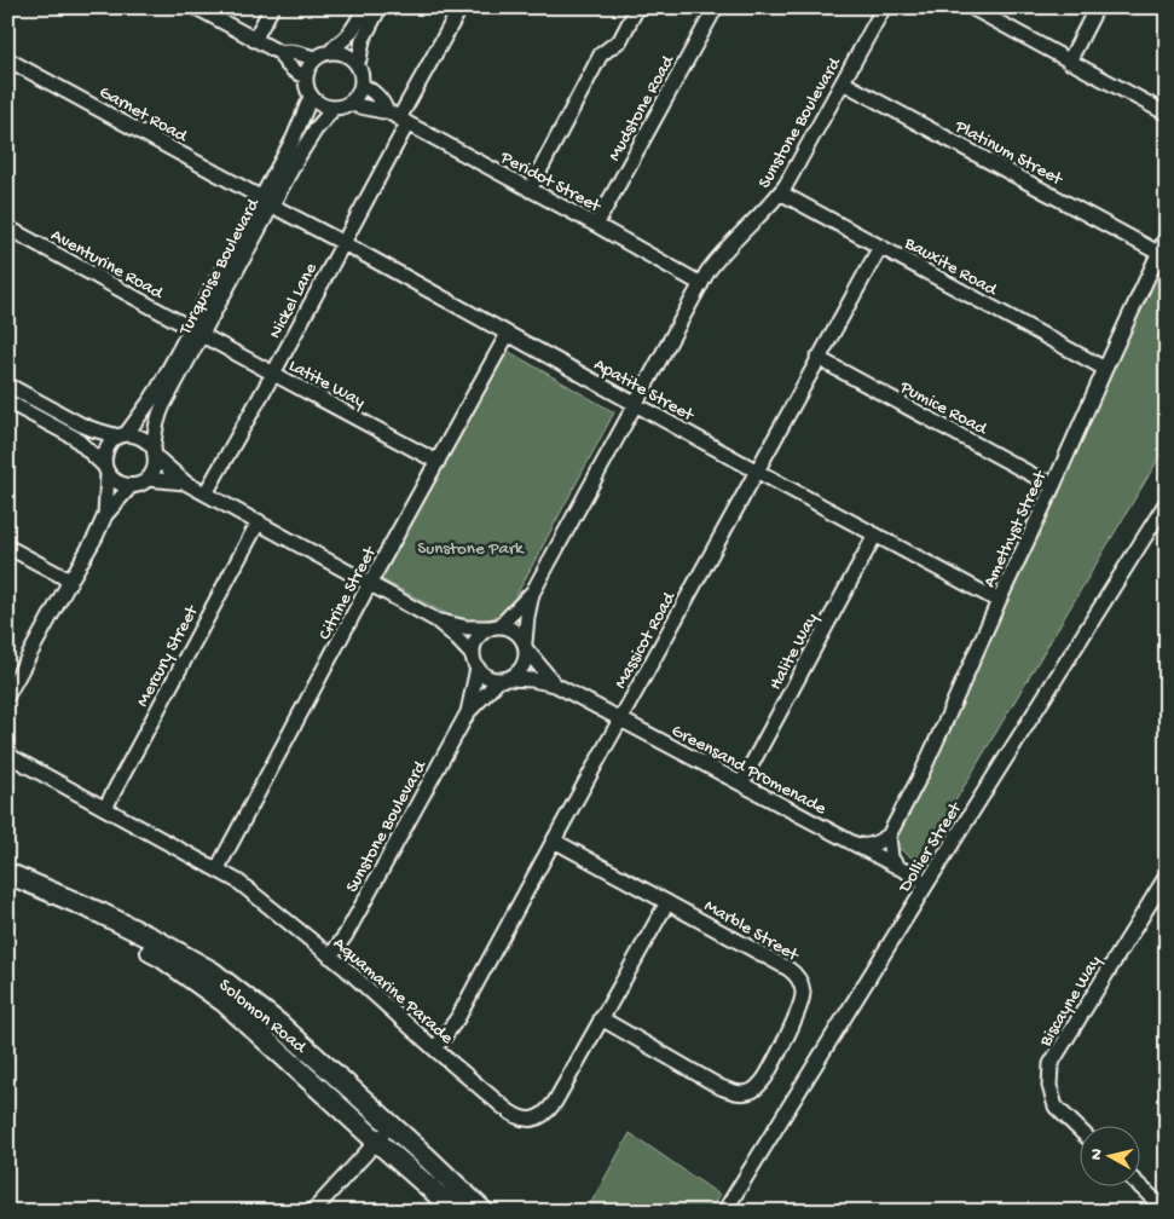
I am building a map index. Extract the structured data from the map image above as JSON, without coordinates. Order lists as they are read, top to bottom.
{
  "streets": {
    "main road": ["Solomon Road"],
    "street": [
      "Mudstone Road",
      "Garnet Road",
      "Sunstone Boulevard",
      "Platinum Street",
      "Peridot Street",
      "Aventurine Road",
      "Bauxite Road",
      "Turquoise Boulevard",
      "Nickel Lane",
      "Latite Way",
      "Apatite Street",
      "Pumice Road",
      "Amethyst Street",
      "Citrine Street",
      "Massicot Road",
      "Halite Way",
      "Mercury Street",
      "Greensand Promenade",
      "Dollier Street",
      "Marble Street",
      "Aquamarine Parade",
      "Biscayne Way"
    ]
  },
  "crossings": [
    ["Mudstone Road", "Peridot Street"],
    ["Garnet Road", "Turquoise Boulevard"],
    ["Garnet Road", "Apatite Street"],
    ["Sunstone Boulevard", "Platinum Street"],
    ["Sunstone Boulevard", "Peridot Street"],
    ["Sunstone Boulevard", "Bauxite Road"],
    ["Sunstone Boulevard", "Apatite Street"],
    ["Sunstone Boulevard", "Greensand Promenade"],
    ["Sunstone Boulevard", "Aquamarine Parade"],
    ["Platinum Street", "Amethyst Street"],
    ["Peridot Street", "Turquoise Boulevard"],
    ["Peridot Street", "Nickel Lane"],
    ["Aventurine Road", "Turquoise Boulevard"],
    ["Aventurine Road", "Latite Way"],
    ["Bauxite Road", "Amethyst Street"],
    ["Bauxite Road", "Massicot Road"],
    ["Turquoise Boulevard", "Latite Way"],
    ["Turquoise Boulevard", "Apatite Street"],
    ["Nickel Lane", "Latite Way"],
    ["Nickel Lane", "Apatite Street"],
    ["Latite Way", "Citrine Street"],
    ["Apatite Street", "Amethyst Street"],
    ["Apatite Street", "Citrine Street"],
    ["Apatite Street", "Massicot Road"],
    ["Apatite Street", "Halite Way"],
    ["Pumice Road", "Amethyst Street"],
    ["Pumice Road", "Massicot Road"],
    ["Citrine Street", "Aquamarine Parade"],
    ["Massicot Road", "Greensand Promenade"],
    ["Massicot Road", "Marble Street"],
    ["Massicot Road", "Aquamarine Parade"],
    ["Halite Way", "Greensand Promenade"],
    ["Mercury Street", "Aquamarine Parade"],
    ["Greensand Promenade", "Dollier Street"],
    ["Marble Street", "Aquamarine Parade"]
  ],
  "parks": ["Sunstone Park"],
  "north": "left"
}
